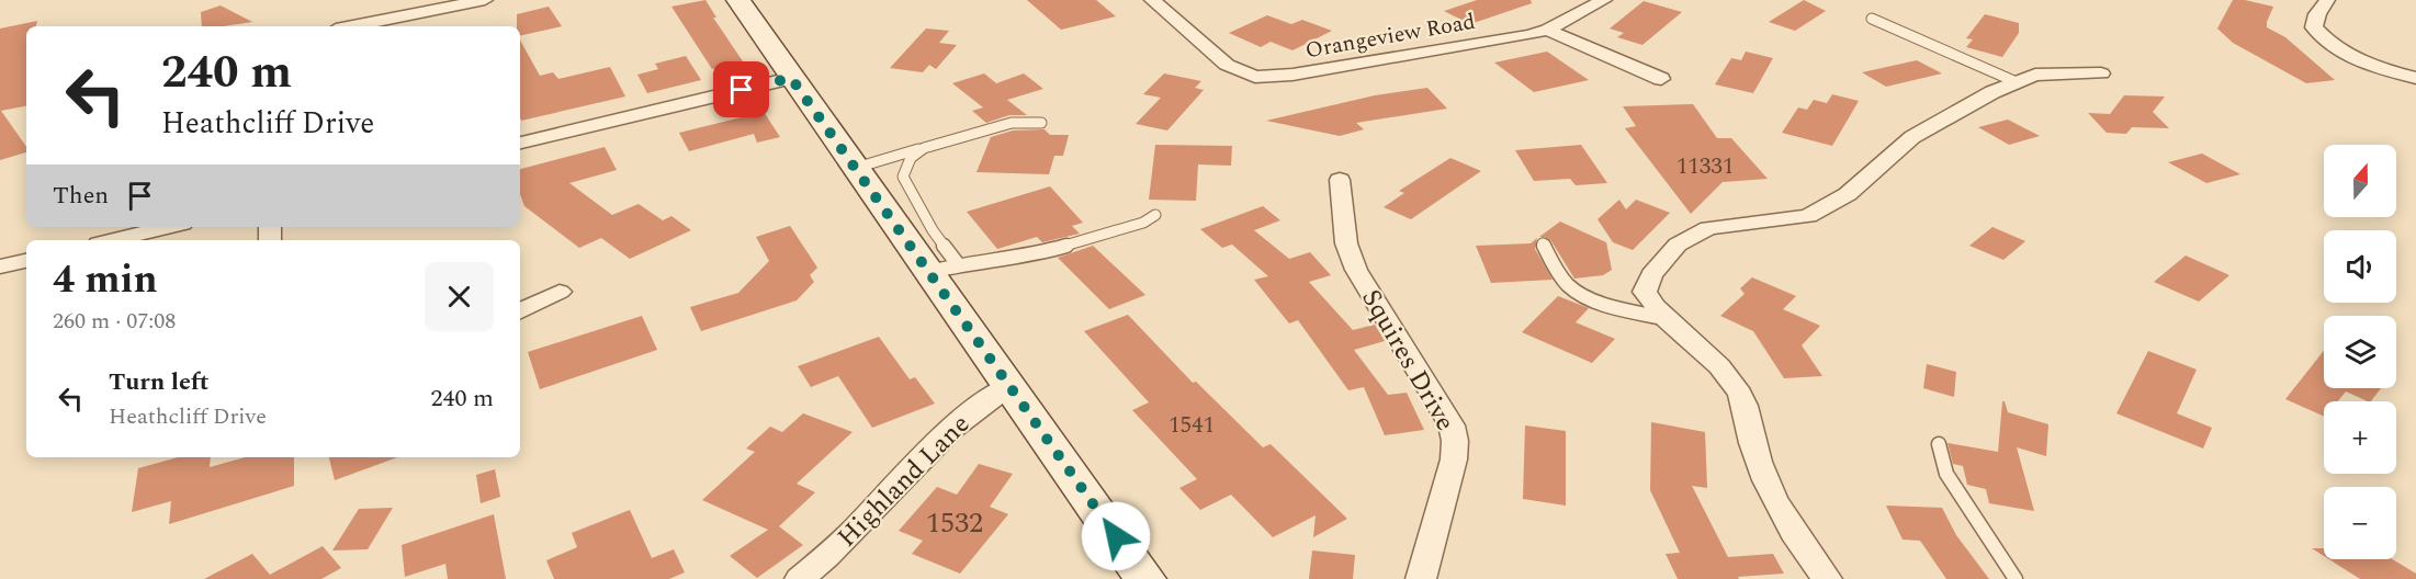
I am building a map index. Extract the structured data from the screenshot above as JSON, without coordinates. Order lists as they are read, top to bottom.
{
  "streets": {
    "street": ["Orangeview Road", "Squires Drive", "Highland Lane"]
  },
  "house_numbers": ["11331", "1541", "1532"],
  "north": "top",
  "page": {
    "turn": ["240 m", "Heathcliff Drive"],
    "map_buttons": ["+", "−"],
    "then": "Then",
    "heading": ["4 min", "260 m · 07:08"],
    "list": [
      {
        "name": "Turn left",
        "note": "Heathcliff Drive",
        "value": "240 m"
      }
    ]
  }
}
